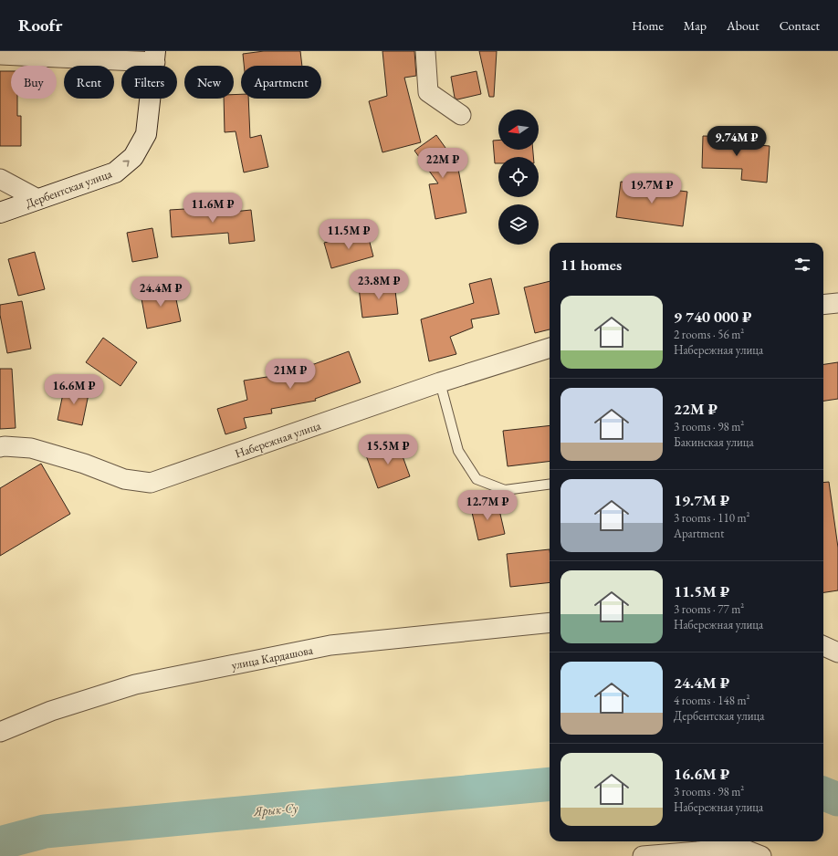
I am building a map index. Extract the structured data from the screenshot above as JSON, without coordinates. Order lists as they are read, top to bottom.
{
  "streets": {
    "main road": ["Дербентская улица"],
    "street": ["Набережная улица", "улица Кардашова"]
  },
  "one_way": ["Дербентская улица"],
  "water": ["Ярык-Су"],
  "north": "left",
  "page": {
    "header": "Roofr",
    "nav": [
      "Home",
      "Map",
      "About",
      "Contact"
    ],
    "chip": [
      "Buy",
      "Rent",
      "Filters",
      "New",
      "Apartment"
    ],
    "price": [
      "9.74M ₽",
      "22M ₽",
      "19.7M ₽",
      "11.6M ₽",
      "11.5M ₽",
      "23.8M ₽",
      "24.4M ₽",
      "21M ₽",
      "16.6M ₽",
      "15.5M ₽",
      "12.7M ₽"
    ],
    "heading": "11 homes",
    "list": [
      {
        "name": "9 740 000 ₽",
        "note": "2 rooms · 56 m² · Набережная улица"
      },
      {
        "name": "22M ₽",
        "note": "3 rooms · 98 m² · Бакинская улица"
      },
      {
        "name": "19.7M ₽",
        "note": "3 rooms · 110 m² · Apartment"
      },
      {
        "name": "11.5M ₽",
        "note": "3 rooms · 77 m² · Набережная улица"
      },
      {
        "name": "24.4M ₽",
        "note": "4 rooms · 148 m² · Дербентская улица"
      },
      {
        "name": "16.6M ₽",
        "note": "3 rooms · 98 m² · Набережная улица"
      }
    ]
  }
}
